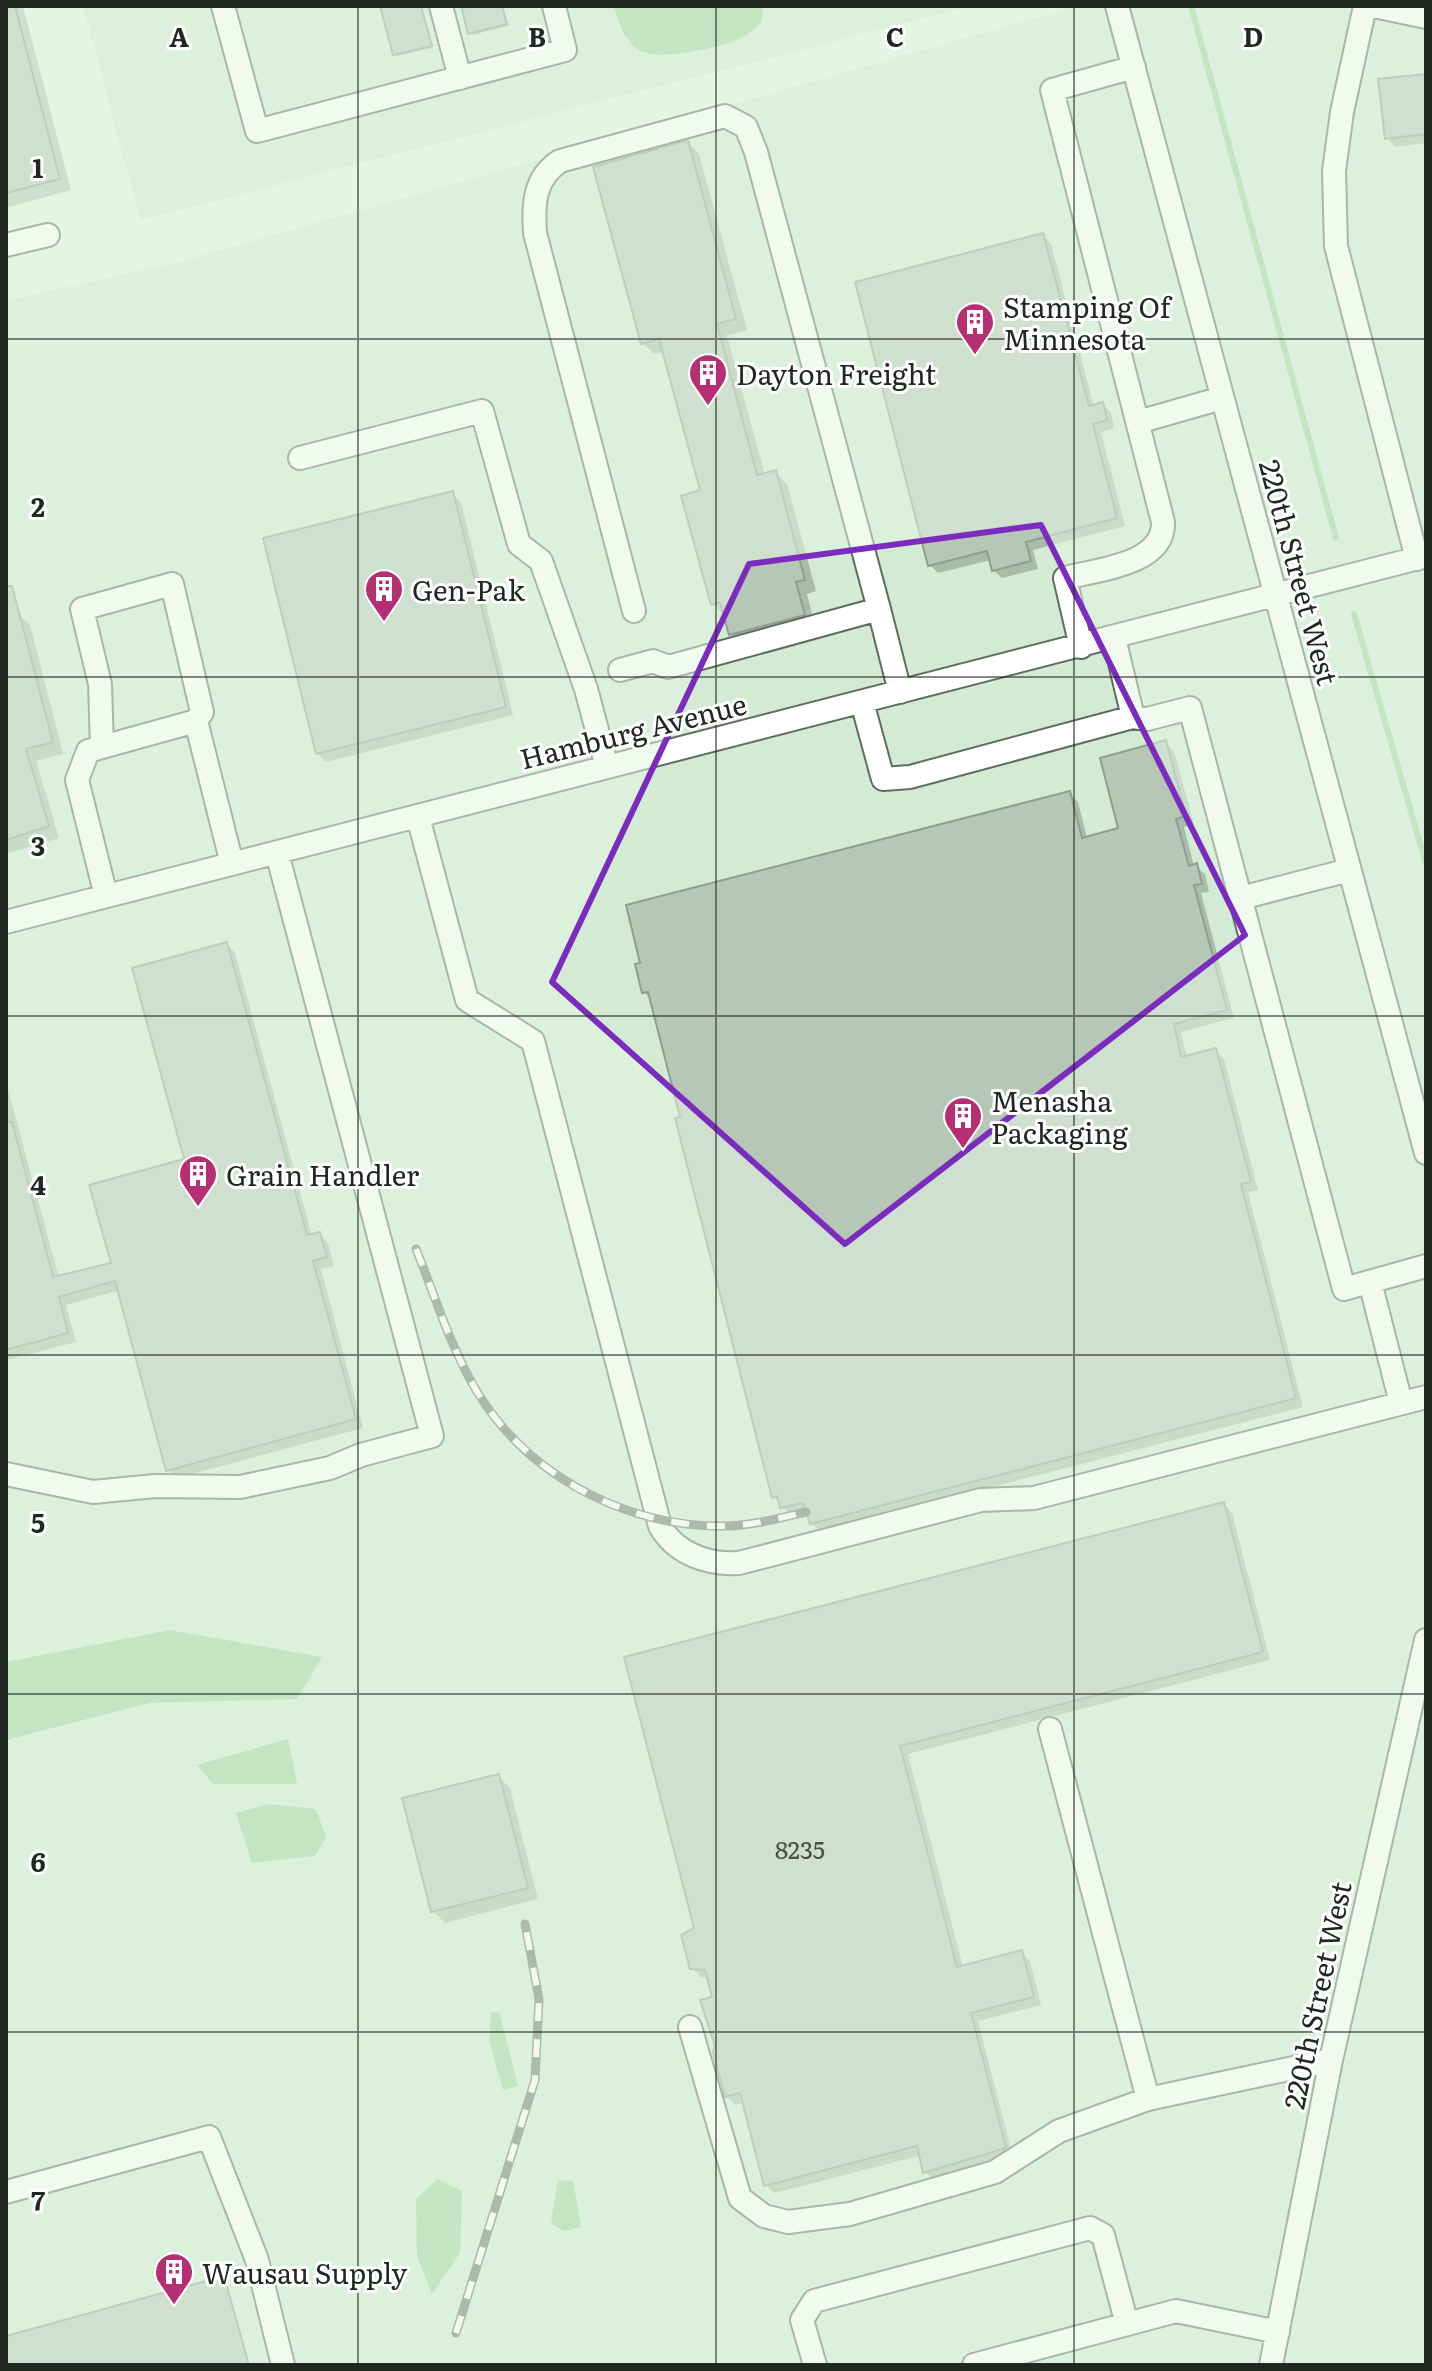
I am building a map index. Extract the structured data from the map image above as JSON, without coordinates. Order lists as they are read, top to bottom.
{
  "streets": {
    "street": ["220th Street West", "Hamburg Avenue"]
  },
  "crossings": [
    ["220th Street West", "Hamburg Avenue"]
  ],
  "places": {
    "building": [
      "Stamping Of Minnesota",
      "Dayton Freight",
      "Gen-Pak",
      "Menasha Packaging",
      "Grain Handler",
      "Wausau Supply"
    ]
  },
  "house_numbers": ["8235"],
  "grid": {
    "columns": [
      "A",
      "B",
      "C",
      "D"
    ],
    "rows": [
      "1",
      "2",
      "3",
      "4",
      "5",
      "6",
      "7"
    ]
  }
}
